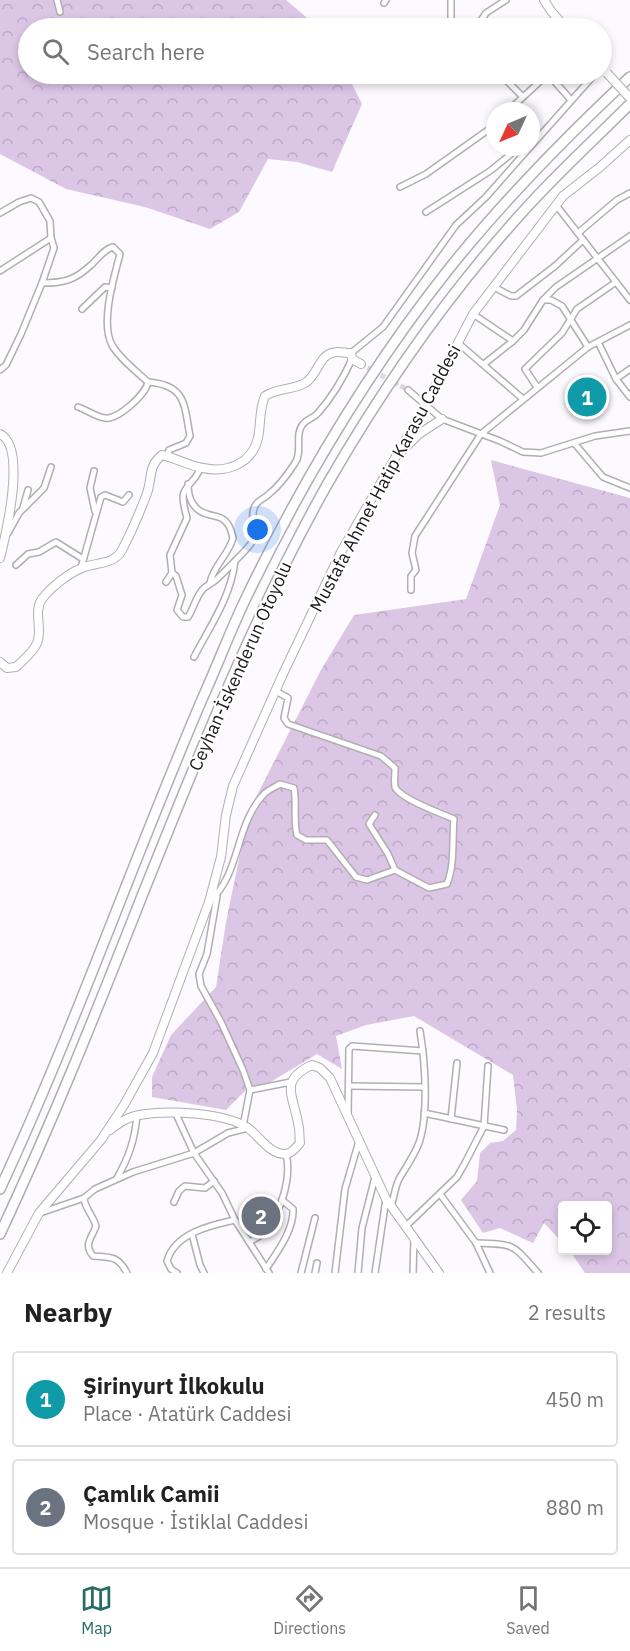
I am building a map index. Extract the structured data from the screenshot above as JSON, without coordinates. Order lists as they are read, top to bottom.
{
  "streets": {
    "highway": ["Ceyhan-İskenderun Otoyolu"],
    "street": ["Mustafa Ahmet Hatip Karasu Caddesi"]
  },
  "north": "bottom left",
  "page": {
    "search": "Search here",
    "pins": ["1", "2"],
    "heading": ["Nearby", "2 results"],
    "list": [
      {
        "mark": "1",
        "name": "Şirinyurt İlkokulu",
        "note": "Place · Atatürk Caddesi",
        "value": "450 m"
      },
      {
        "mark": "2",
        "name": "Çamlık Camii",
        "note": "Mosque · İstiklal Caddesi",
        "value": "880 m"
      }
    ],
    "nav": ["Map", "Directions", "Saved"]
  }
}
